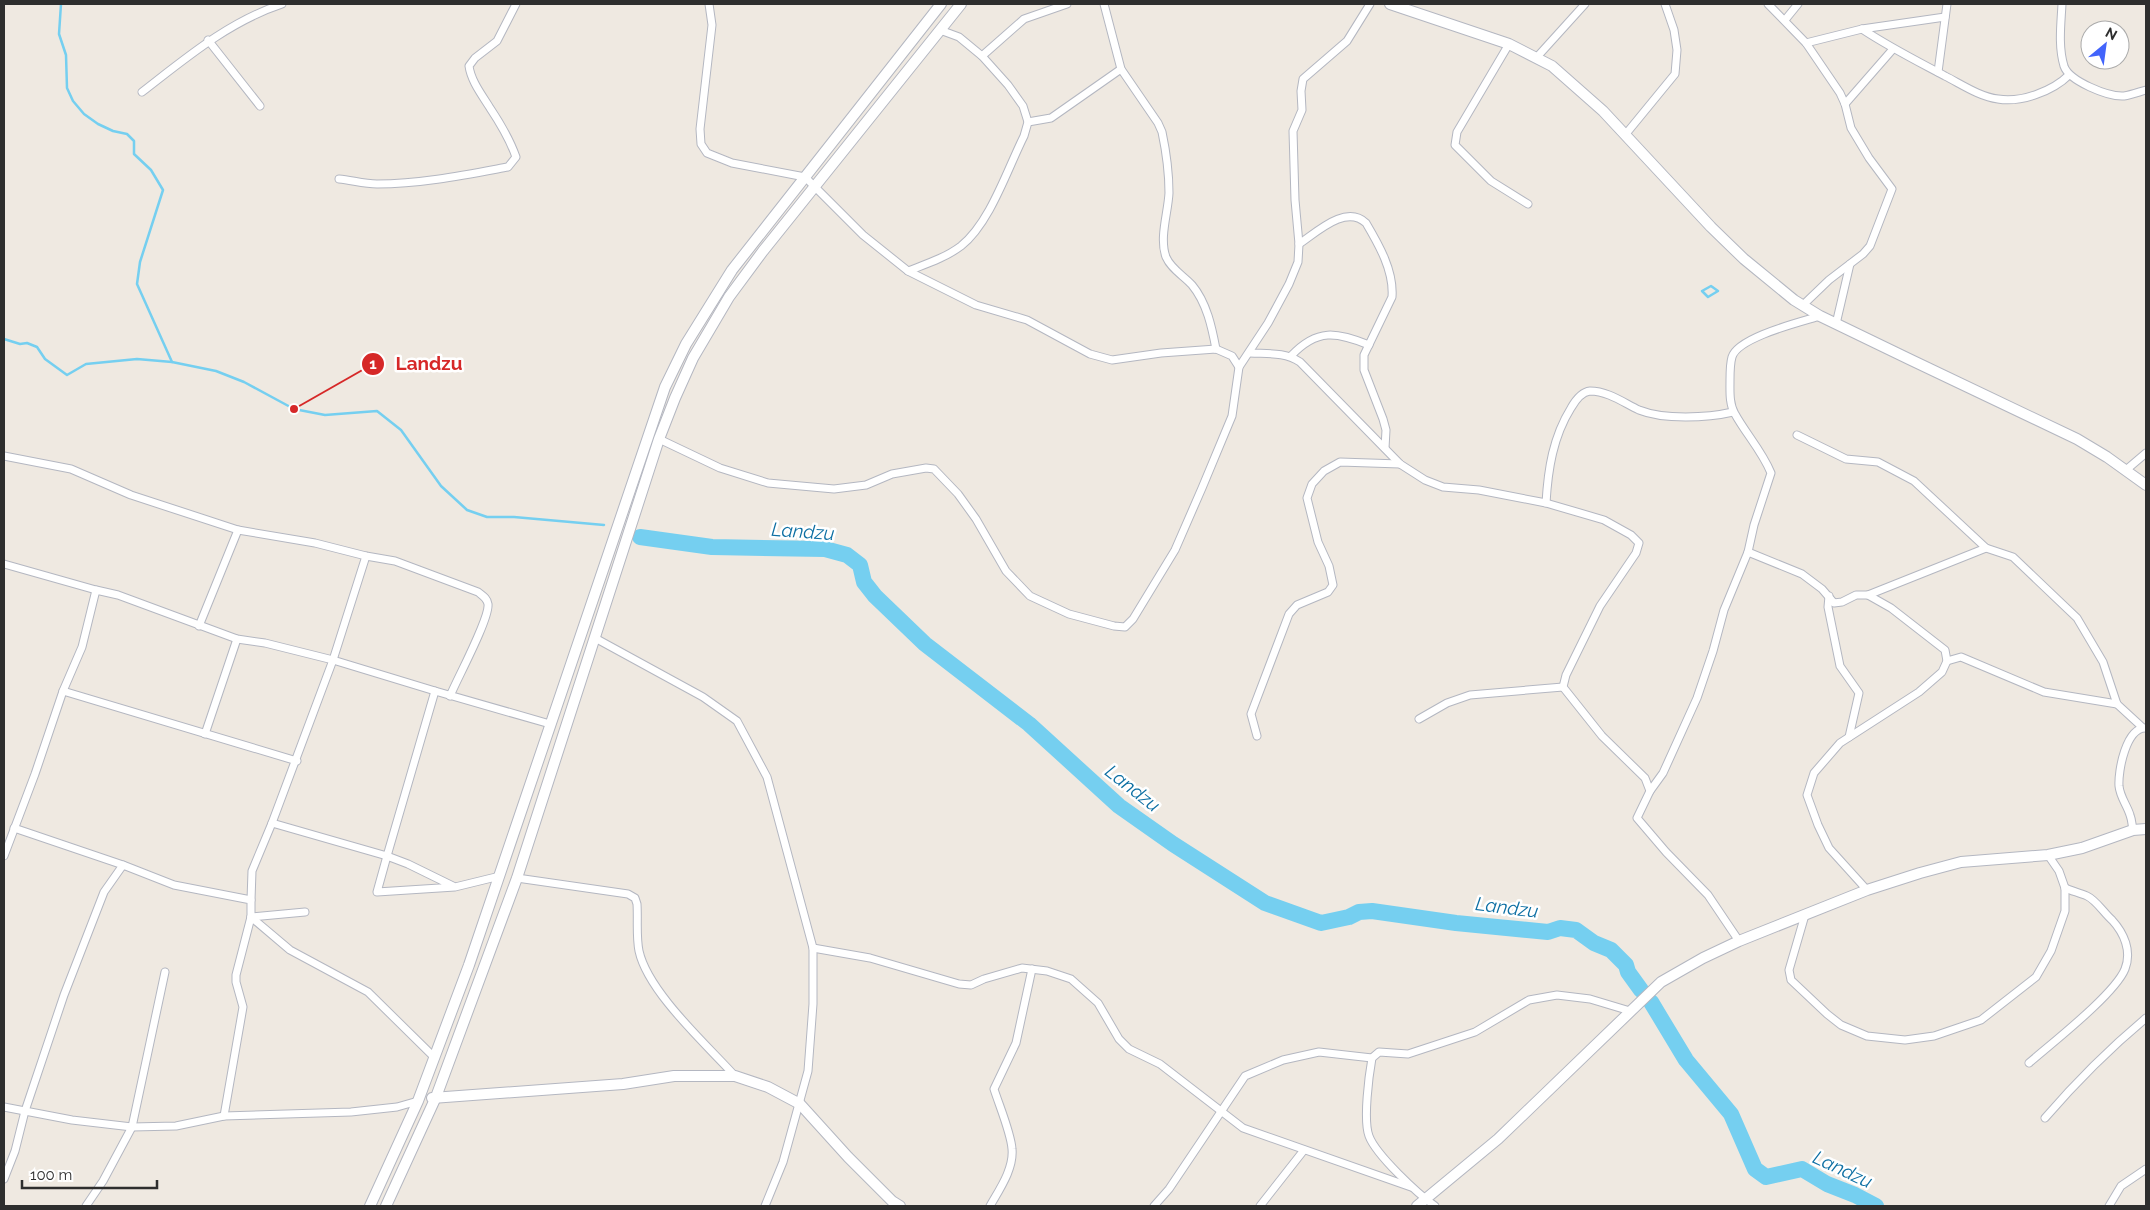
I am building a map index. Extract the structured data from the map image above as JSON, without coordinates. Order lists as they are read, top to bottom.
{
  "water": ["Landzu"],
  "places": ["Landzu"],
  "scale_bar": "100 m",
  "north": "top right"
}
